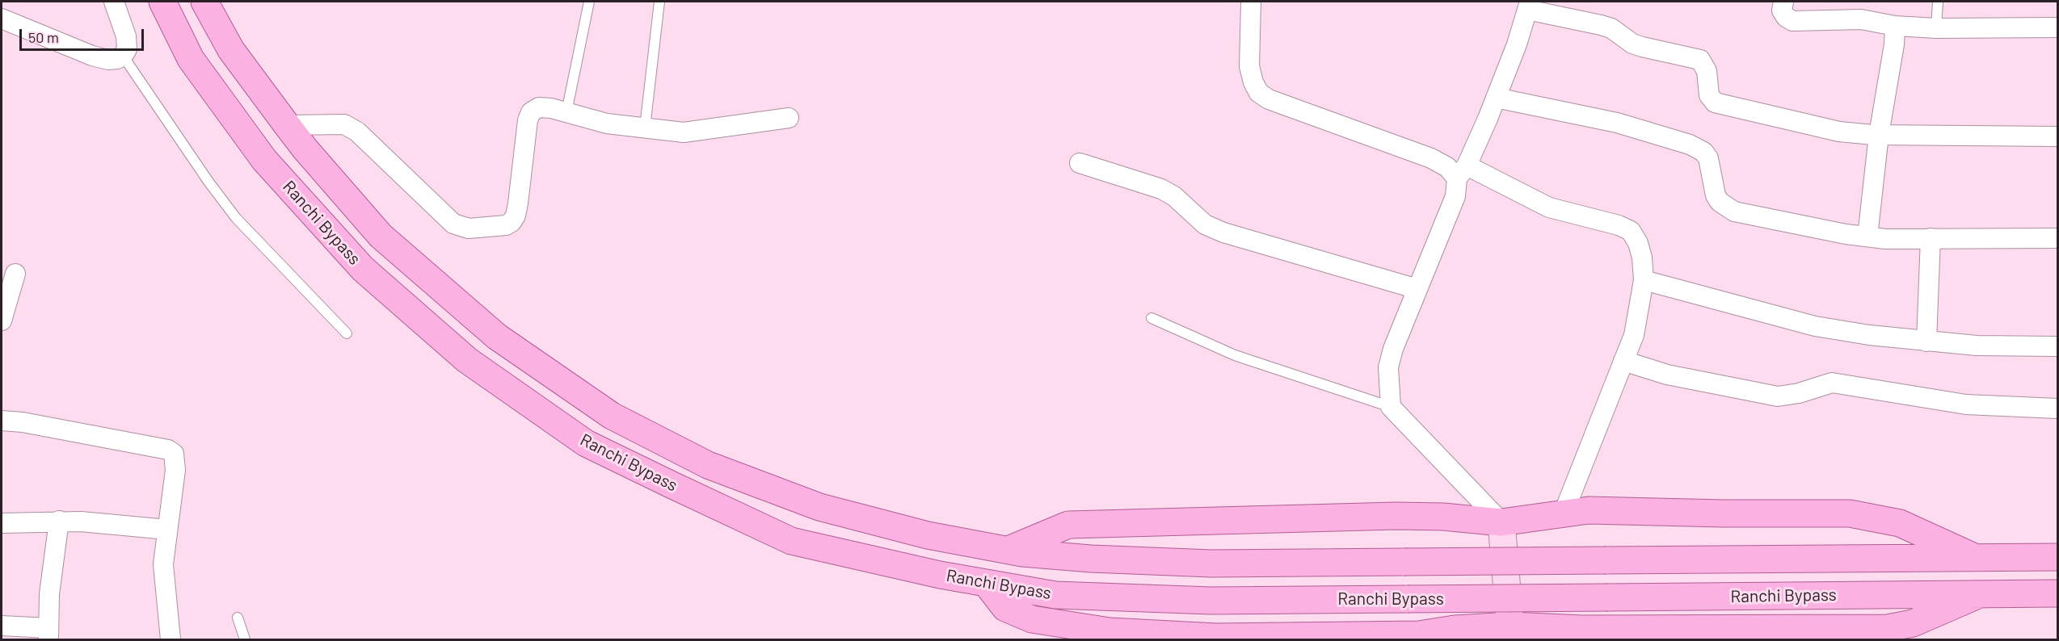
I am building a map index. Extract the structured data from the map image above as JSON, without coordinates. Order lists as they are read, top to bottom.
{
  "streets": {
    "main road": ["Ranchi Bypass"]
  },
  "scale_bar": "50 m"
}
